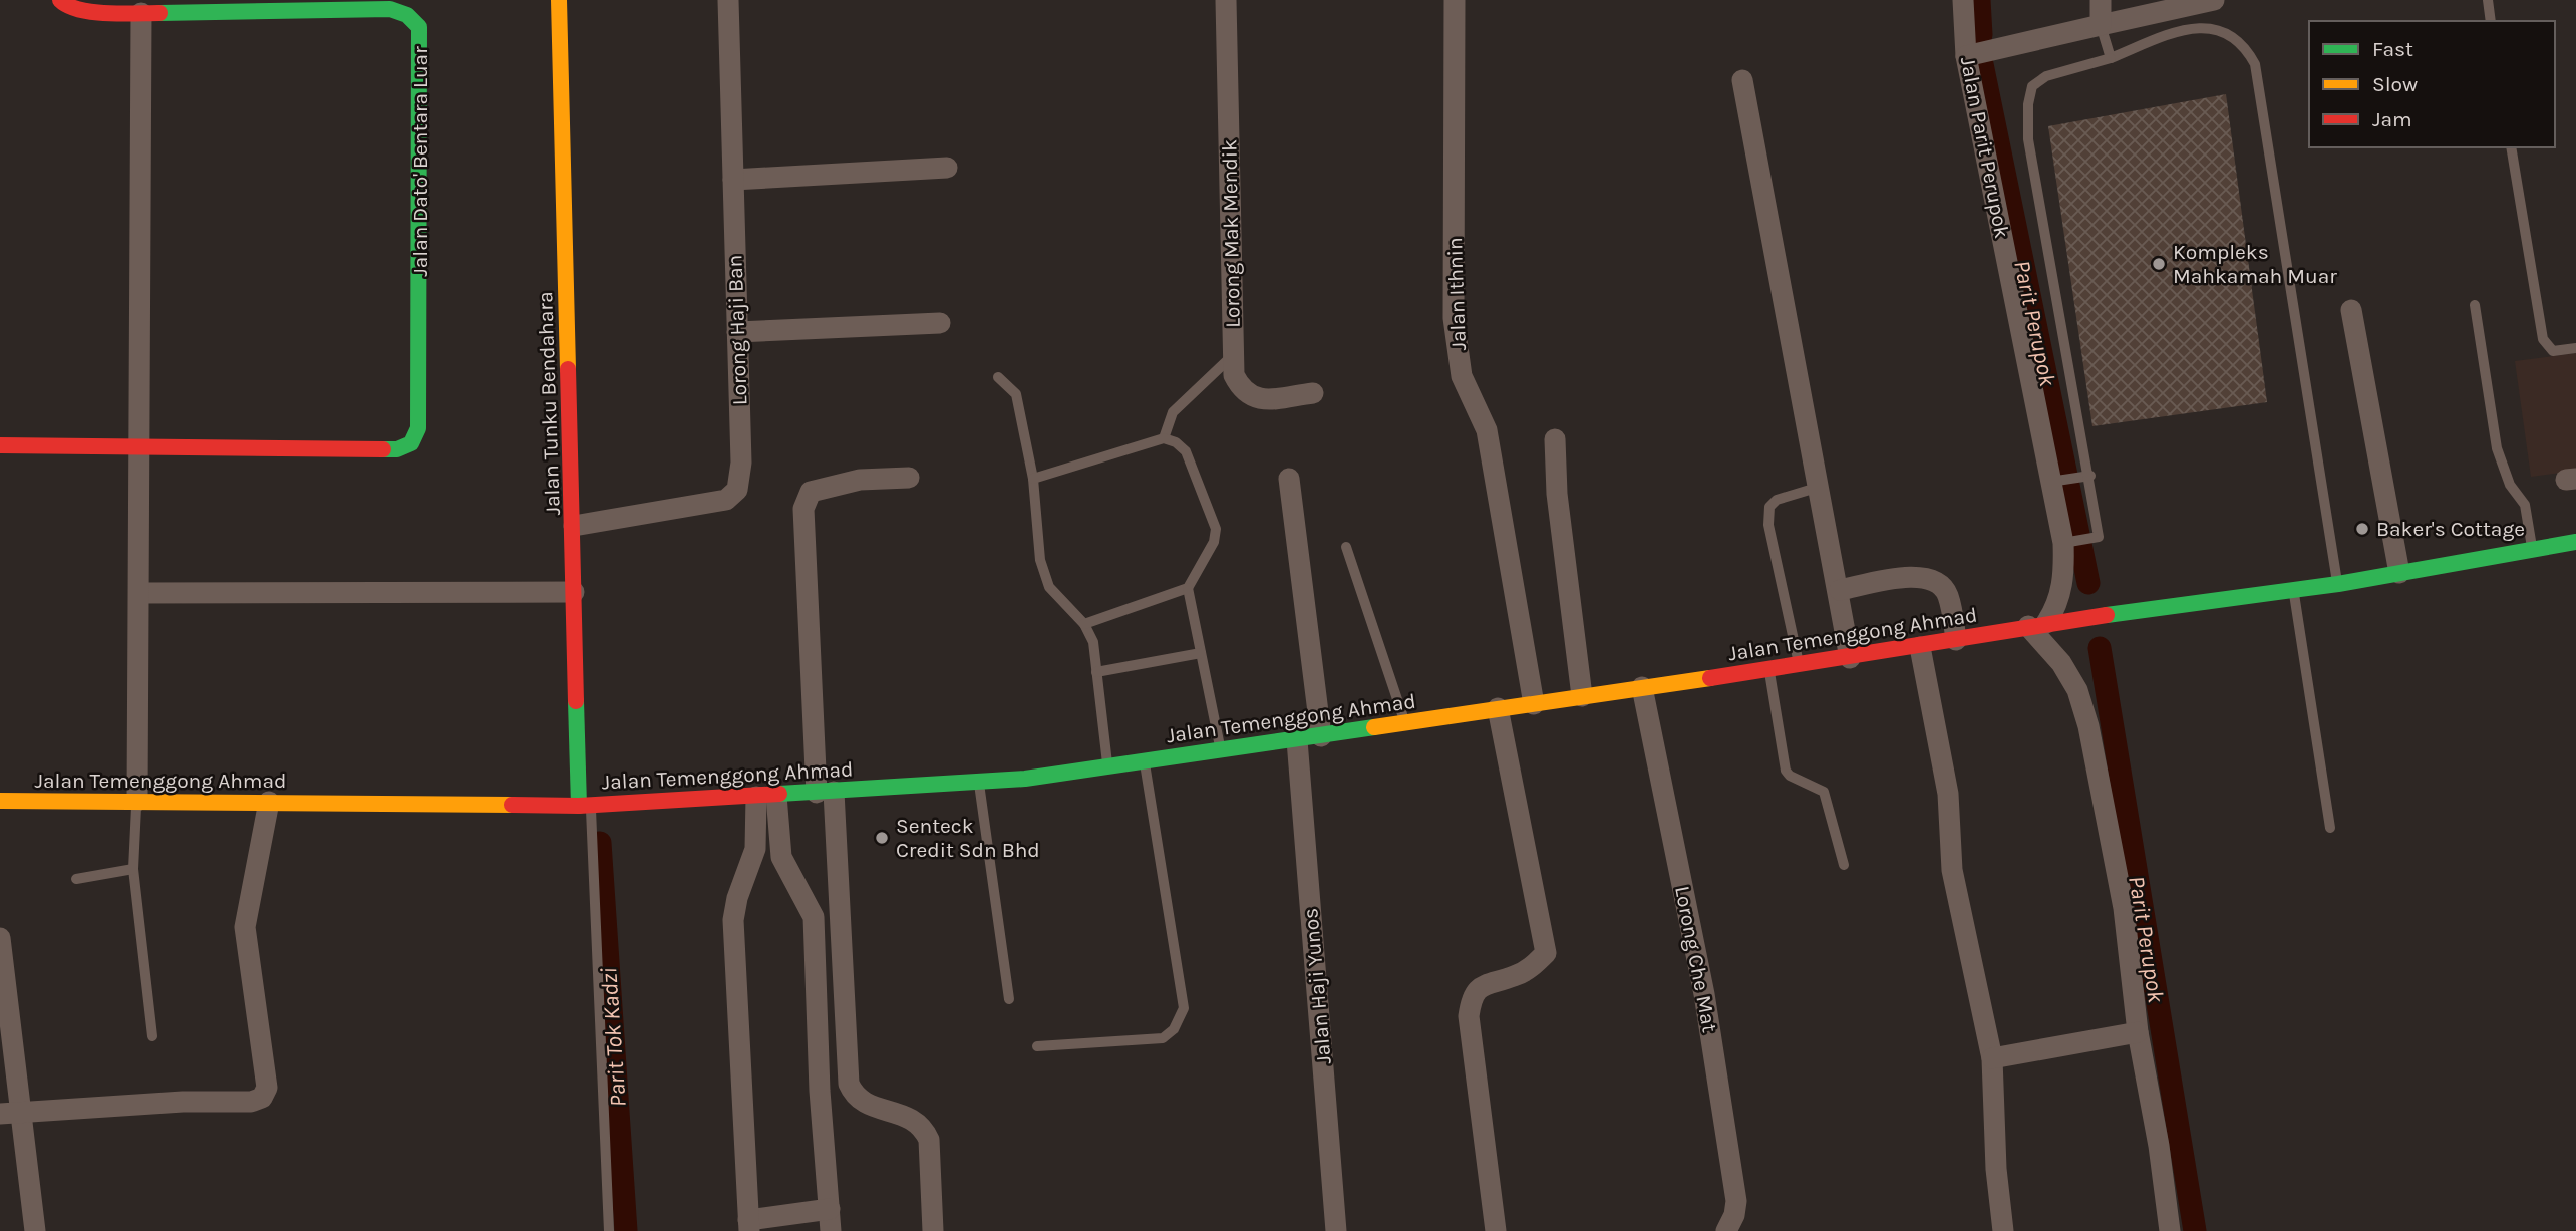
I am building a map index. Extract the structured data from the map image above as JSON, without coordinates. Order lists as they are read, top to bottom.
{
  "streets": {
    "main road": ["Jalan Dato' Bentara Luar", "Jalan Tunku Bendahara", "Jalan Temenggong Ahmad"],
    "street": [
      "Jalan Parit Perupok",
      "Lorong Mak Mendik",
      "Jalan Ithnin",
      "Lorong Haji Ban",
      "Lorong Che Mat",
      "Jalan Haji Yunos"
    ]
  },
  "crossings": [
    ["Jalan Parit Perupok", "Jalan Temenggong Ahmad"],
    ["Jalan Ithnin", "Jalan Temenggong Ahmad"],
    ["Lorong Haji Ban", "Jalan Tunku Bendahara"],
    ["Jalan Tunku Bendahara", "Jalan Temenggong Ahmad"],
    ["Jalan Temenggong Ahmad", "Lorong Che Mat"],
    ["Jalan Temenggong Ahmad", "Jalan Haji Yunos"]
  ],
  "water": ["Parit Perupok", "Parit Tok Kadzi"],
  "places": ["Kompleks Mahkamah Muar", "Baker's Cottage", "Senteck Credit Sdn Bhd"],
  "legend": ["Fast", "Slow", "Jam"]
}
